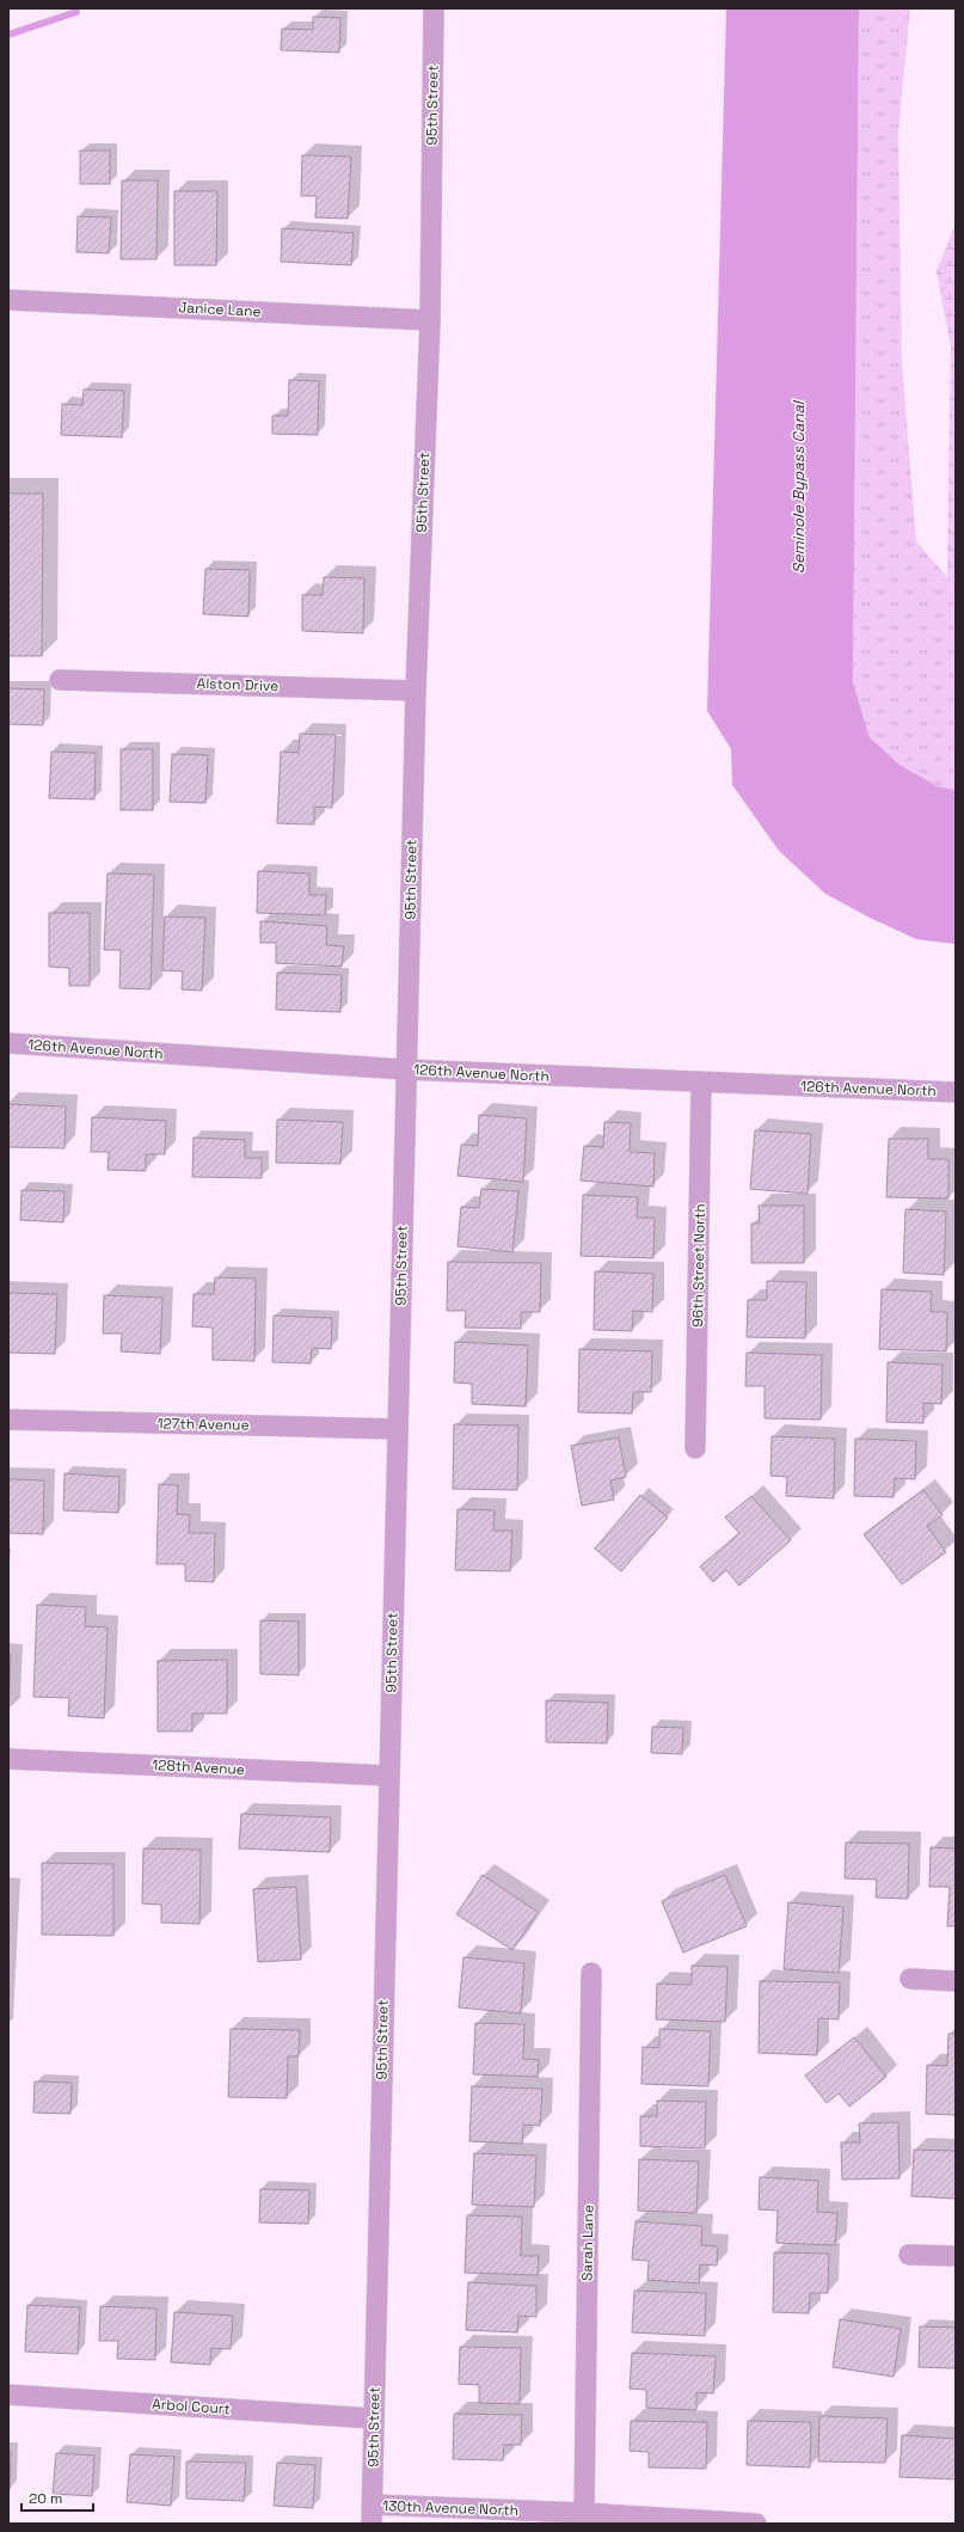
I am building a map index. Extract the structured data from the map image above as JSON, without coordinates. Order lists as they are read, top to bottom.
{
  "streets": {
    "street": [
      "95th Street",
      "Janice Lane",
      "Alston Drive",
      "126th Avenue North",
      "96th Street North",
      "127th Avenue",
      "128th Avenue",
      "Sarah Lane",
      "Arbol Court",
      "130th Avenue North"
    ]
  },
  "crossings": [
    ["95th Street", "Janice Lane"],
    ["95th Street", "Alston Drive"],
    ["95th Street", "126th Avenue North"],
    ["95th Street", "127th Avenue"],
    ["95th Street", "128th Avenue"],
    ["95th Street", "Arbol Court"],
    ["95th Street", "130th Avenue North"],
    ["126th Avenue North", "96th Street North"],
    ["Sarah Lane", "130th Avenue North"]
  ],
  "water": ["Seminole Bypass Canal"],
  "scale_bar": "20 m"
}
